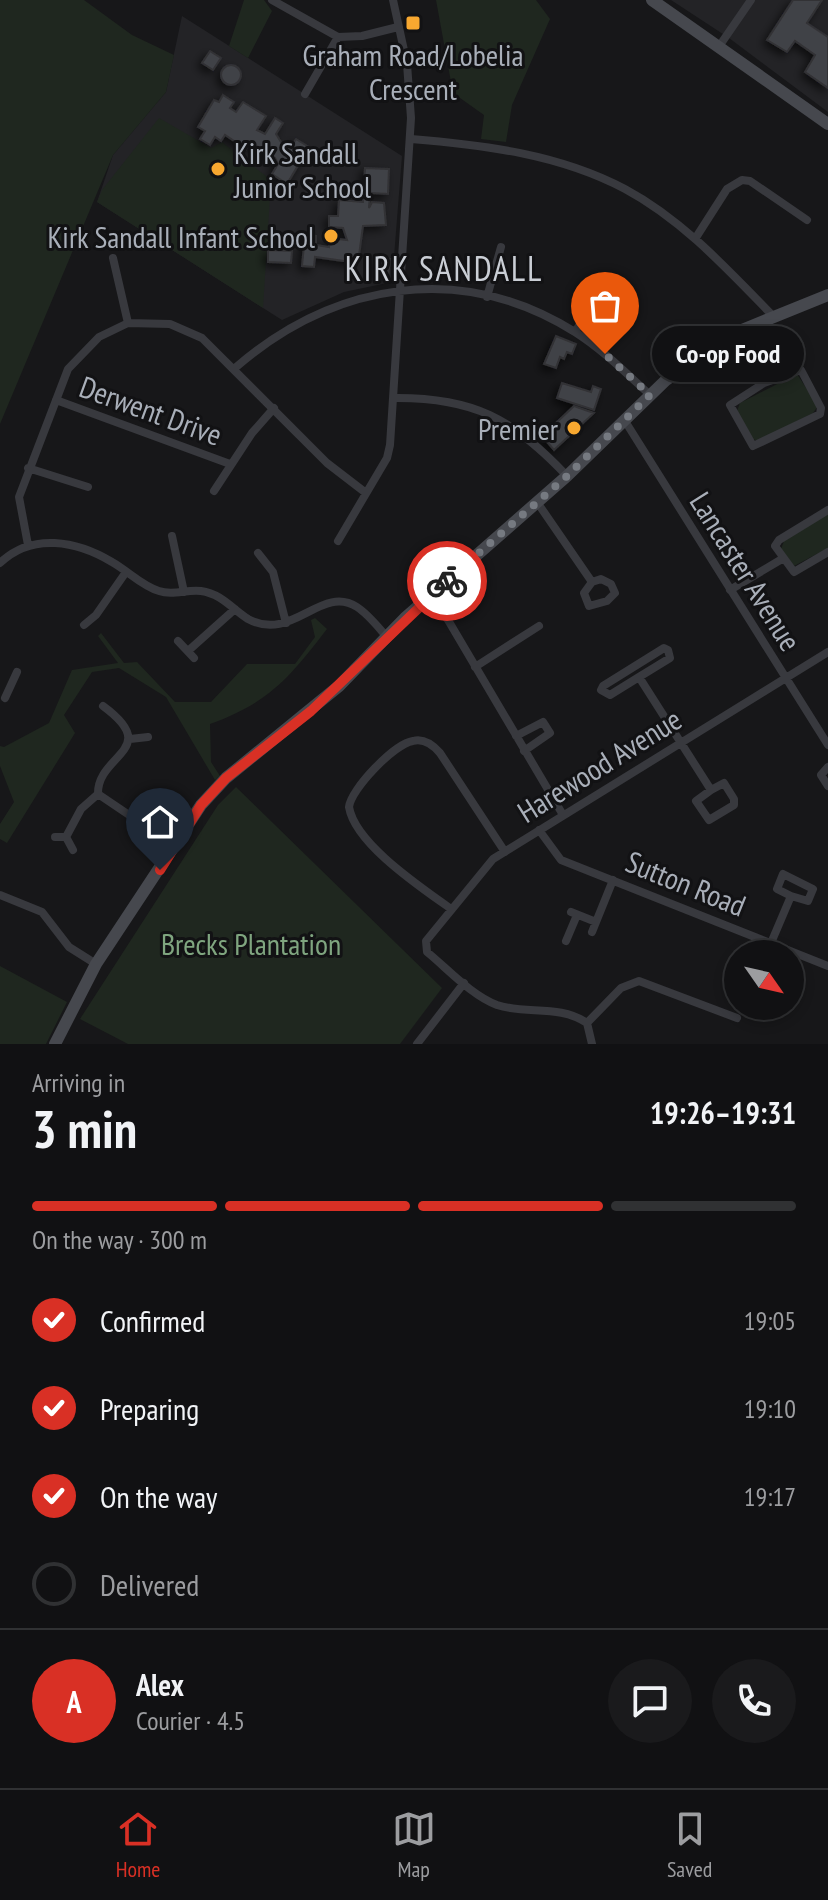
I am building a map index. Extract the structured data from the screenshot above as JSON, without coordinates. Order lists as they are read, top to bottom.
{
  "streets": {
    "street": [
      "Derwent Drive",
      "Lancaster Avenue",
      "Harewood Avenue",
      "Sutton Road"
    ]
  },
  "crossings": [
    ["Lancaster Avenue", "Harewood Avenue"],
    ["Harewood Avenue", "Sutton Road"]
  ],
  "districts": ["KIRK SANDALL"],
  "parks": ["Brecks Plantation"],
  "places": {
    "transit": ["Graham Road/Lobelia Crescent"],
    "other": [
      "Kirk Sandall Junior School",
      "Kirk Sandall Infant School",
      "Co-op Food",
      "Premier"
    ]
  },
  "north": "bottom right",
  "page": {
    "bubble": "Co-op Food",
    "heading": ["3 min", "Arriving in", "19:26–19:31"],
    "panel": ["Alex", "Courier · 4.5"],
    "bar": "On the way · 300 m",
    "list": [
      ["Confirmed", "19:05"],
      ["Preparing", "19:10"],
      ["On the way", "19:17"],
      "Delivered"
    ],
    "round": "A",
    "tabs": ["Home", "Map", "Saved"]
  }
}
